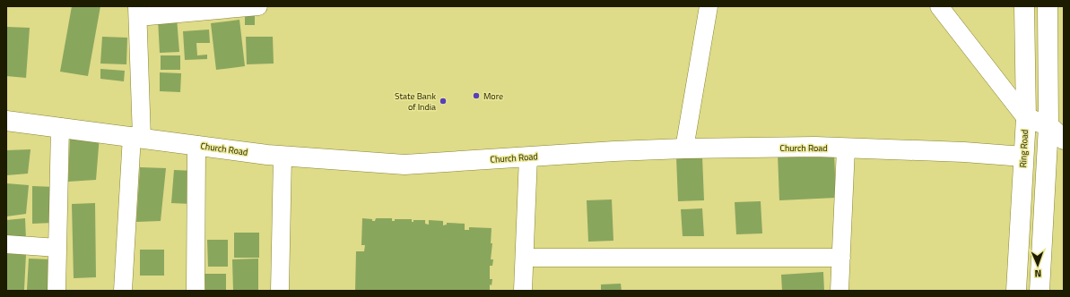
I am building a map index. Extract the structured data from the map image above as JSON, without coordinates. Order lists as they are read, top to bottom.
{
  "streets": {
    "main road": ["Church Road", "Ring Road"]
  },
  "crossings": [
    ["Church Road", "Ring Road"]
  ],
  "places": ["More", "State Bank of India"],
  "north": "bottom"
}
